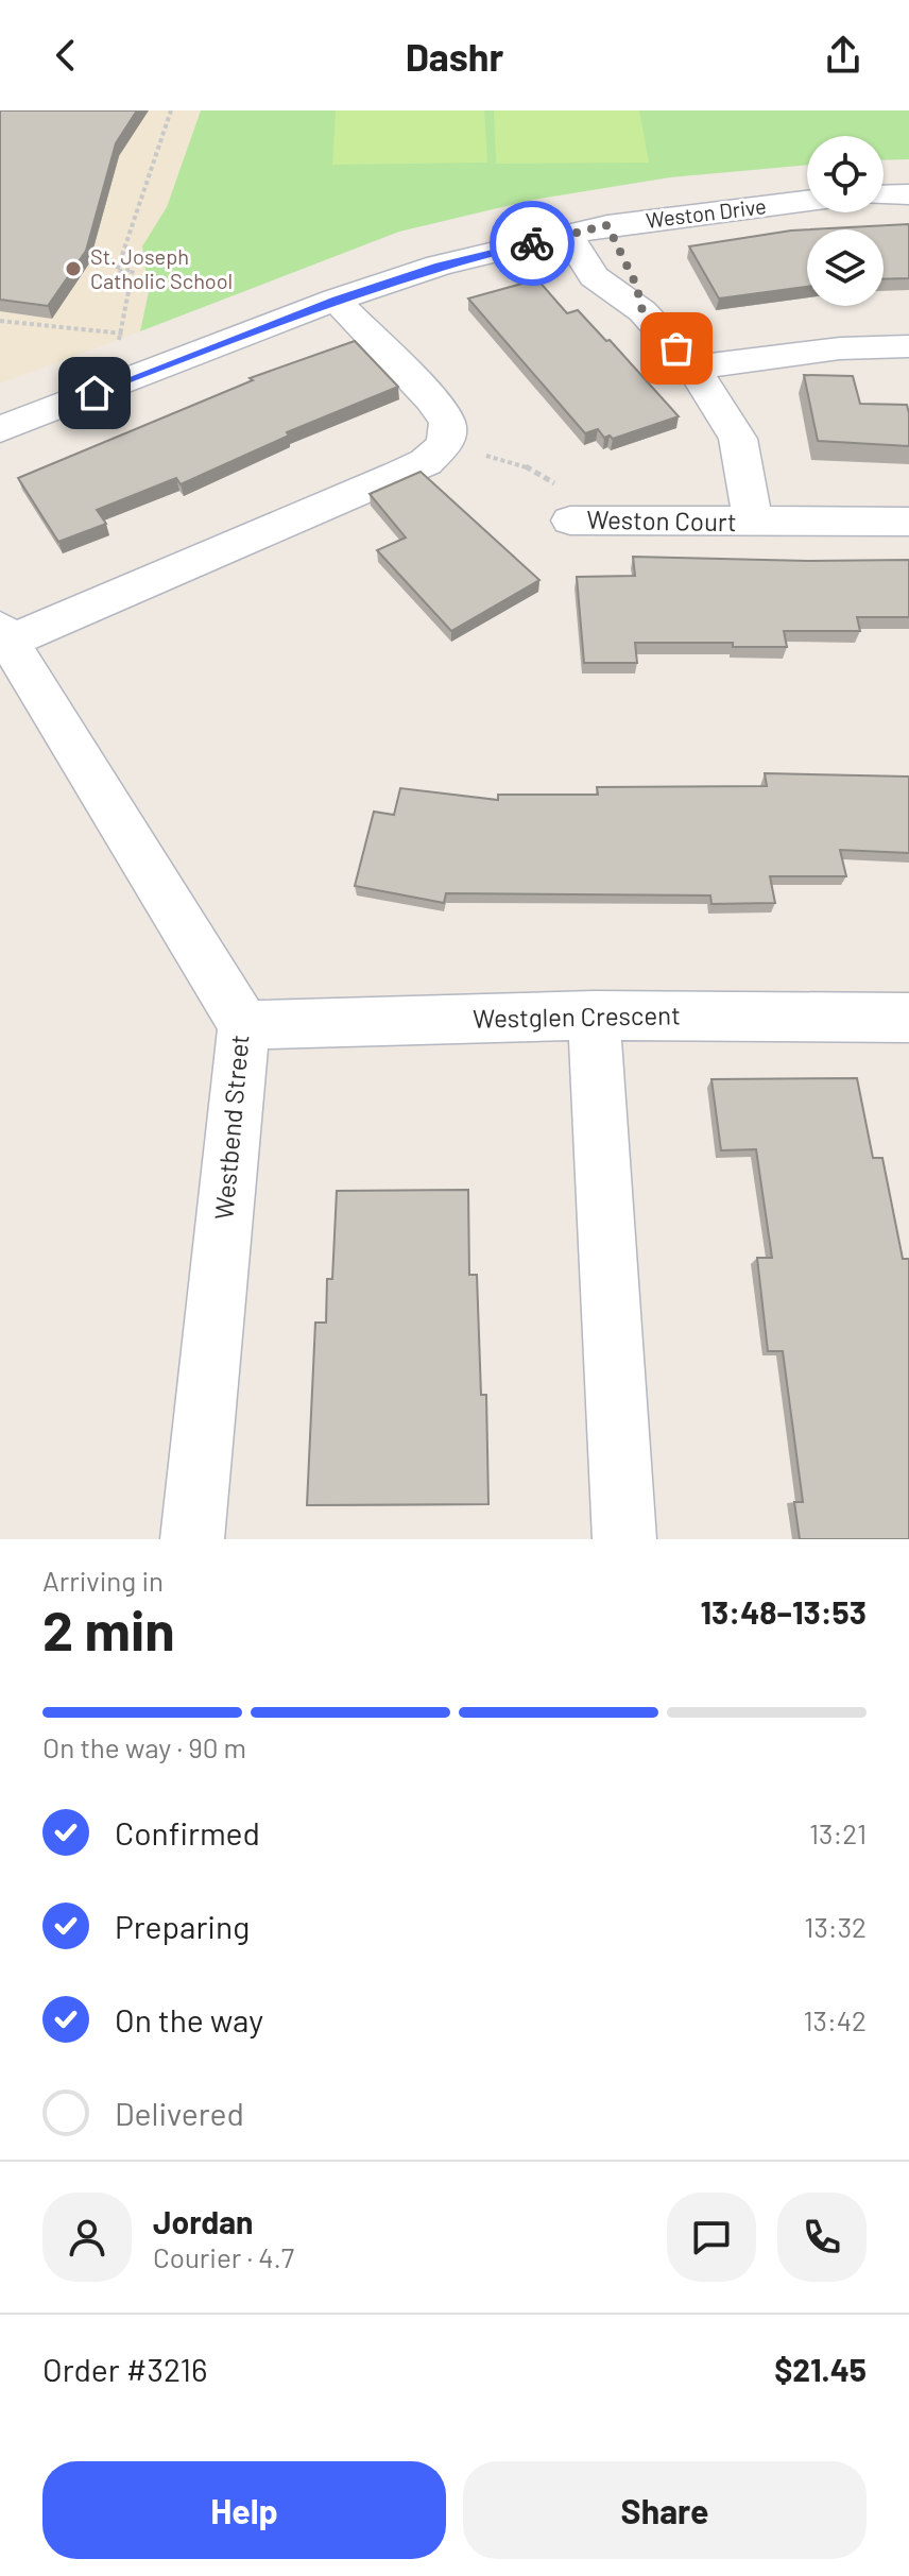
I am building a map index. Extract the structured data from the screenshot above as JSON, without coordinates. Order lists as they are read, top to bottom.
{
  "streets": {
    "street": [
      "Weston Drive",
      "Weston Court",
      "Westglen Crescent",
      "Westbend Street"
    ]
  },
  "crossings": [
    ["Weston Drive", "Weston Court"],
    ["Westglen Crescent", "Westbend Street"]
  ],
  "places": ["St. Joseph Catholic School"],
  "page": {
    "header": "Dashr",
    "heading": ["2 min", "Arriving in", "13:48–13:53"],
    "panel": [
      "Jordan",
      "Courier · 4.7",
      "Order #3216",
      "$21.45"
    ],
    "bar": "On the way · 90 m",
    "list": [
      ["Confirmed", "13:21"],
      ["Preparing", "13:32"],
      ["On the way", "13:42"],
      "Delivered"
    ],
    "buttons": ["Help", "Share"]
  }
}
